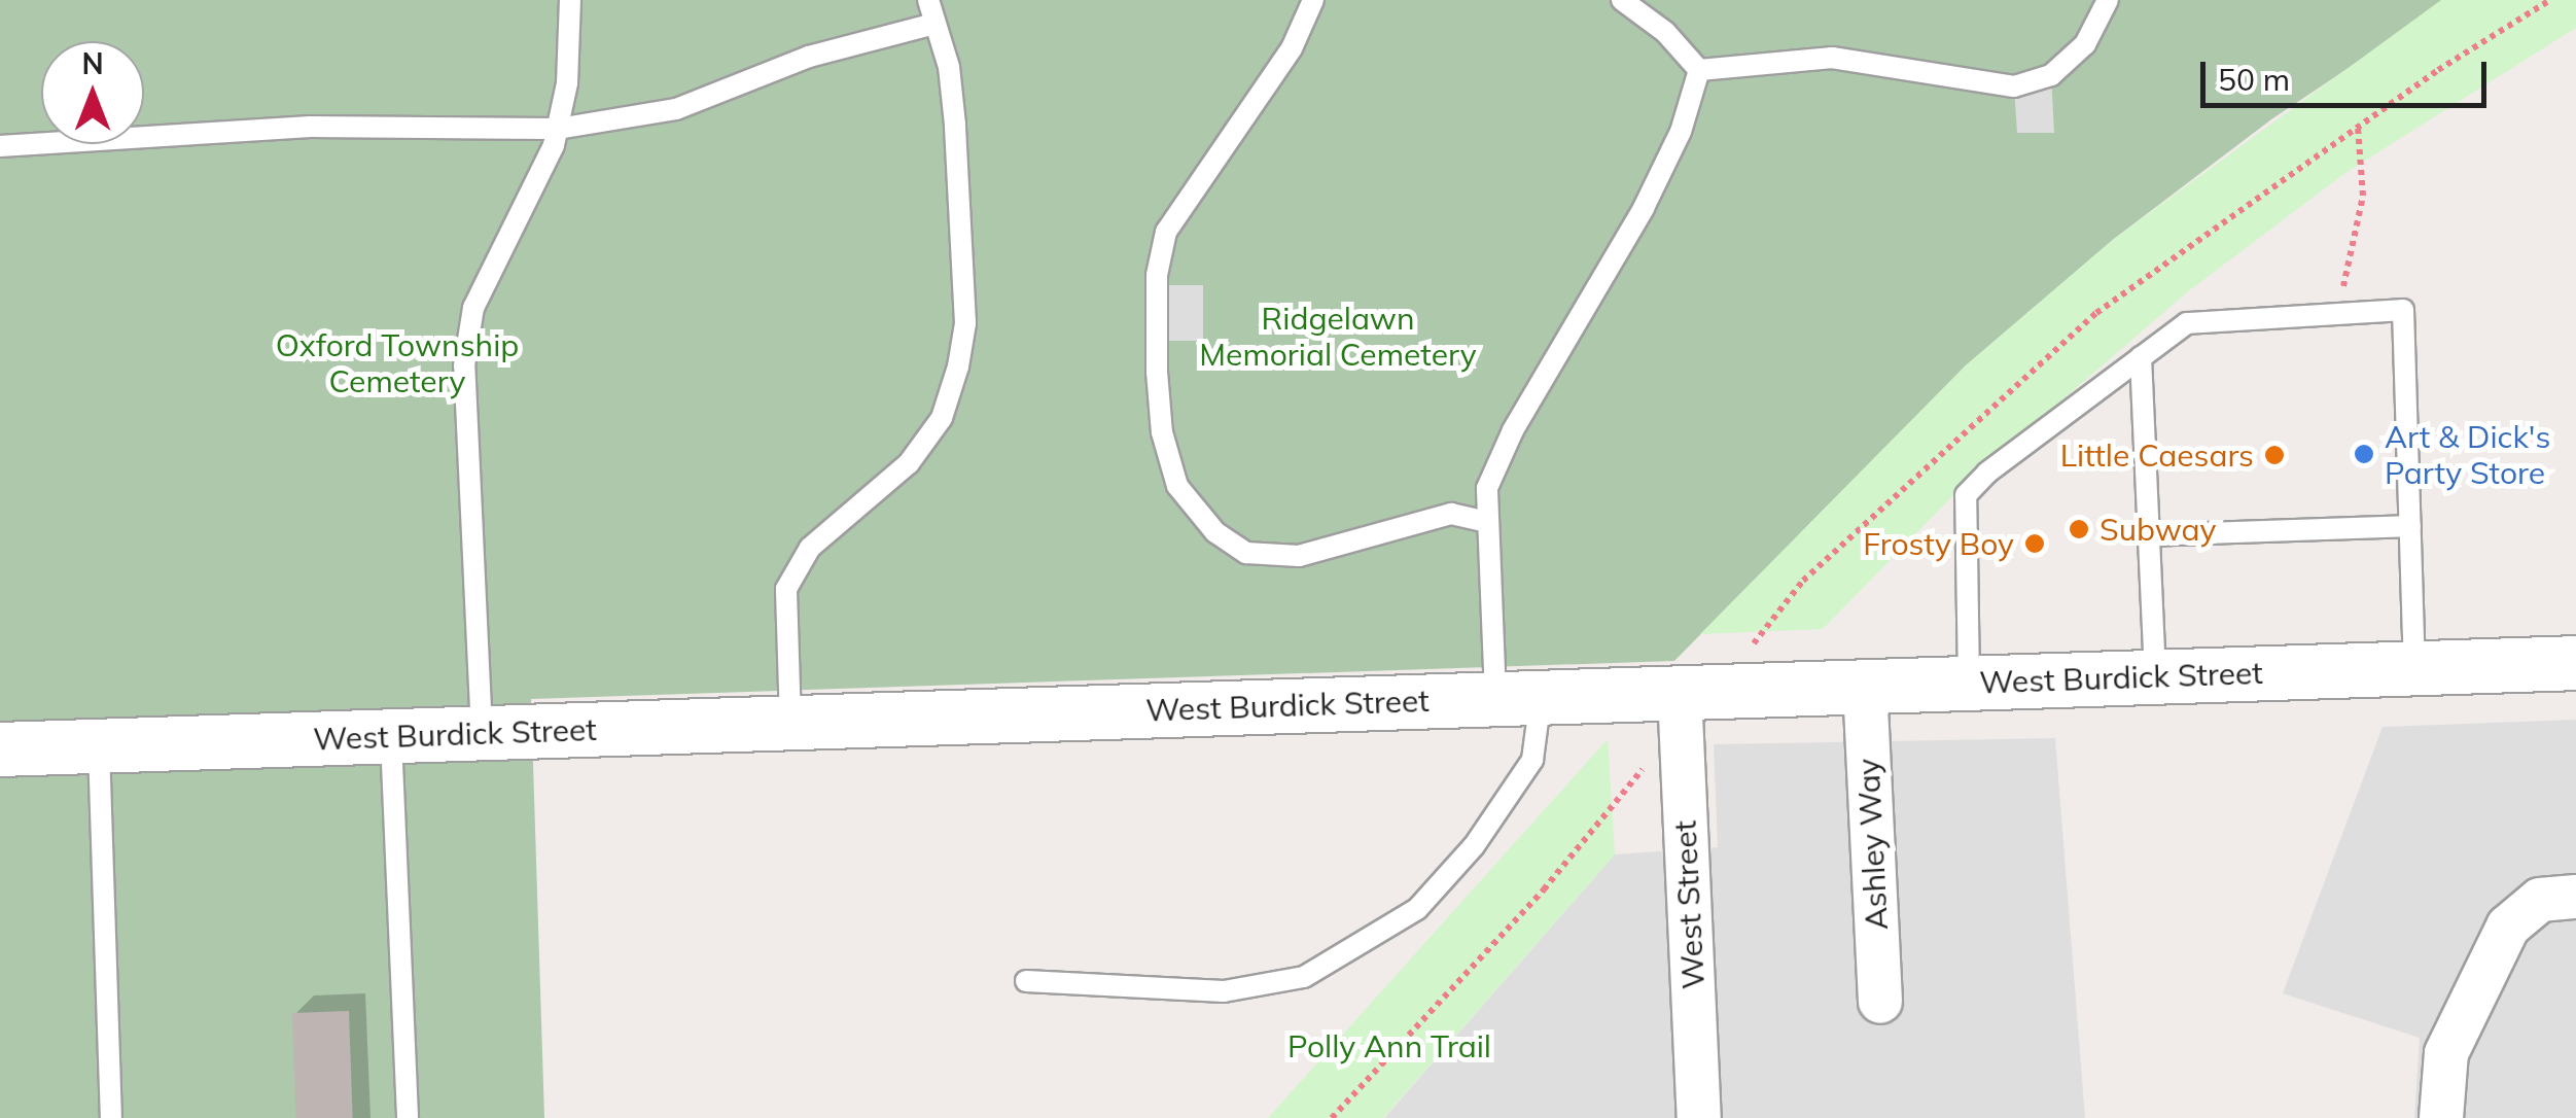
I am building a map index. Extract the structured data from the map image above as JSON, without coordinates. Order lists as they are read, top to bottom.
{
  "streets": {
    "street": ["West Burdick Street", "Ashley Way", "West Street"]
  },
  "crossings": [
    ["West Burdick Street", "Ashley Way"],
    ["West Burdick Street", "West Street"]
  ],
  "parks": ["Ridgelawn Memorial Cemetery", "Oxford Township Cemetery", "Polly Ann Trail"],
  "places": [
    "Art & Dick's Party Store",
    "Little Caesars",
    "Subway",
    "Frosty Boy"
  ],
  "scale_bar": "50 m",
  "north": "top"
}
